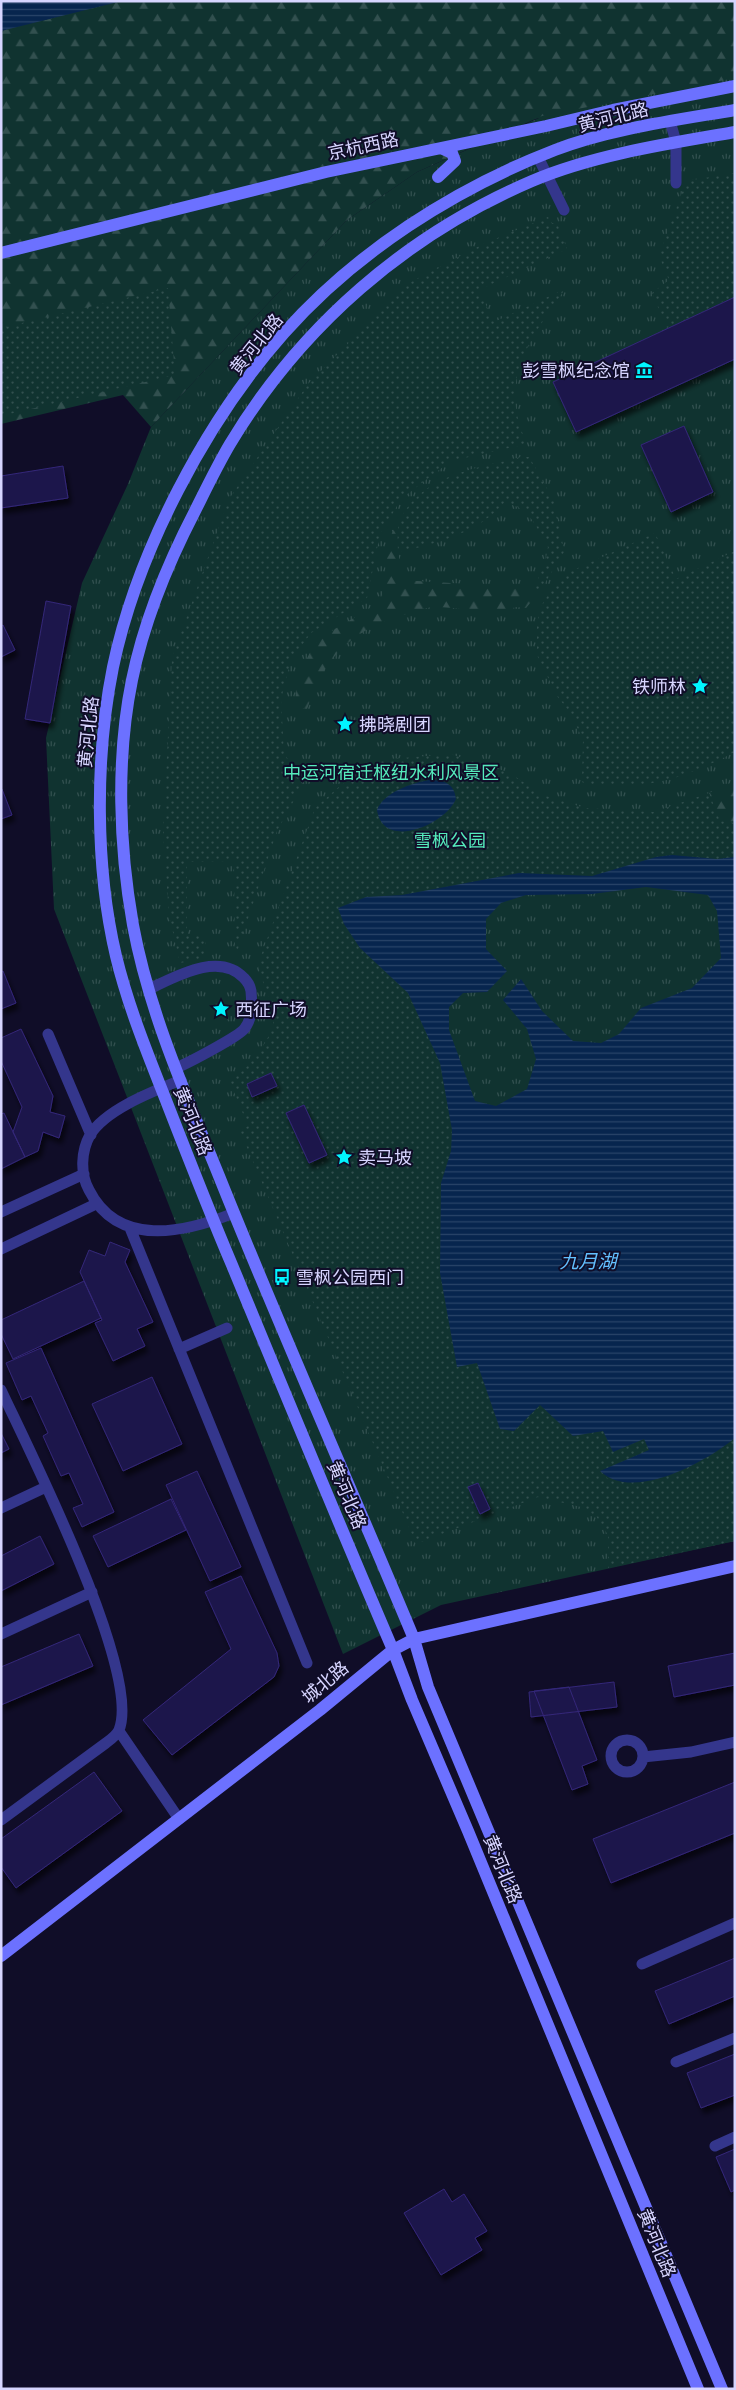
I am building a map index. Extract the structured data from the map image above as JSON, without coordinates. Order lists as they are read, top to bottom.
{
  "streets": {
    "main road": ["黄河北路", "京杭西路", "城北路"]
  },
  "crossings": [
    ["黄河北路", "城北路"]
  ],
  "water": ["九月湖"],
  "parks": ["中运河宿迁枢纽水利风景区", "雪枫公园"],
  "places": {
    "museum": ["彭雪枫纪念馆"],
    "place": [
      "铁师林",
      "拂晓剧团",
      "西征广场",
      "卖马坡"
    ],
    "bus stop": ["雪枫公园西门"]
  }
}
